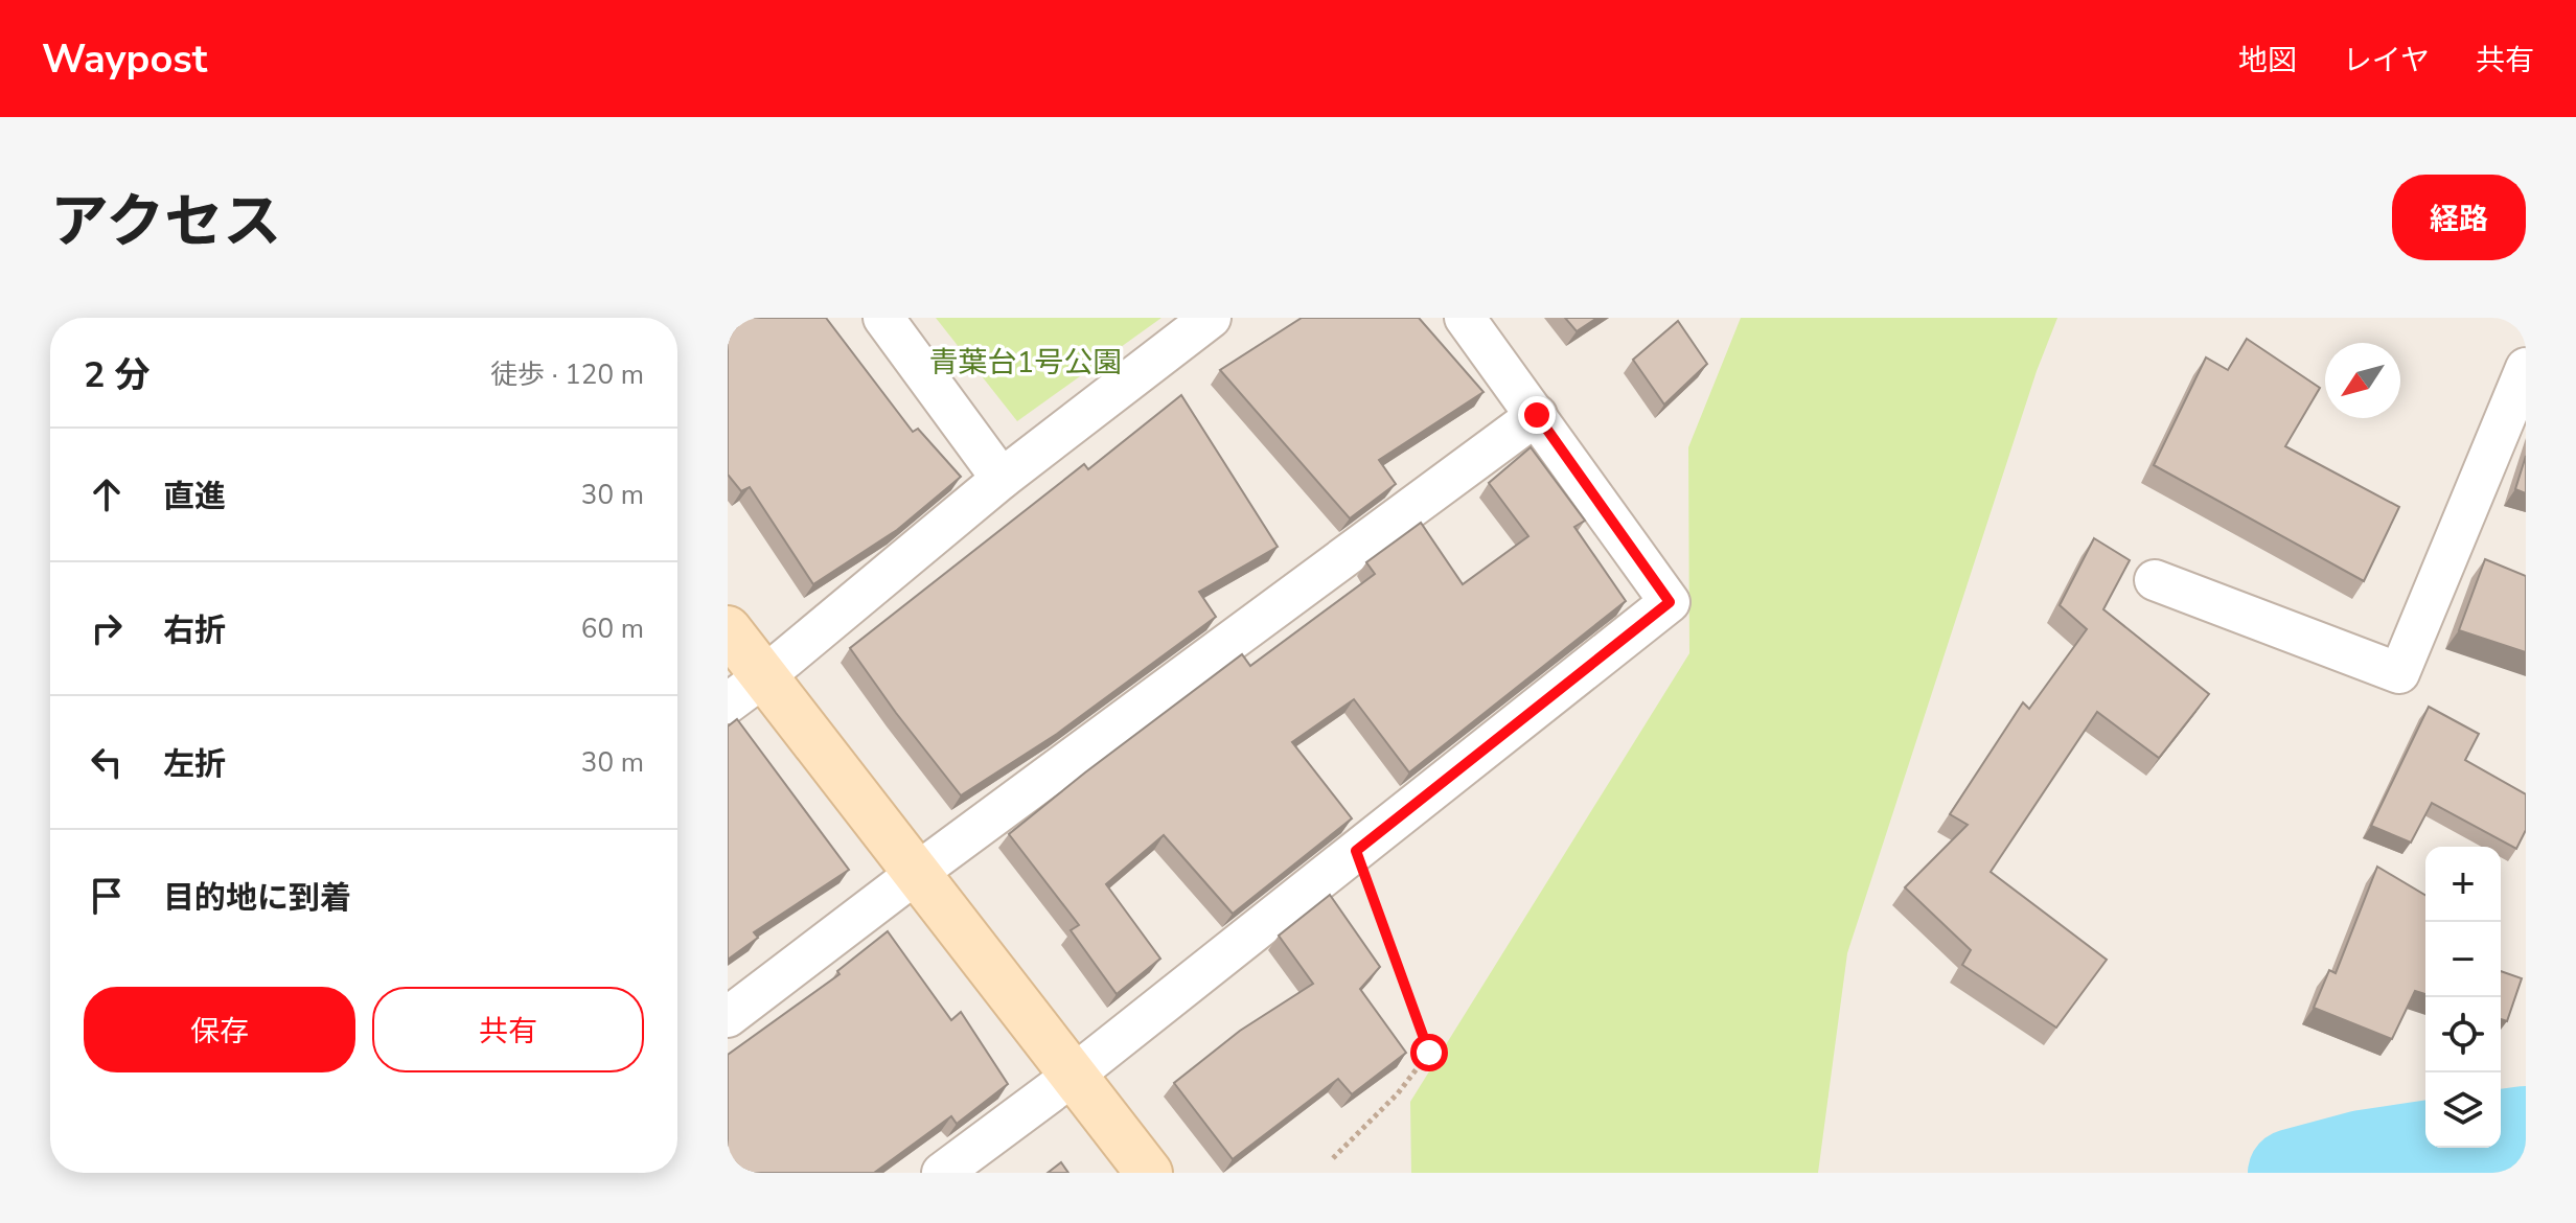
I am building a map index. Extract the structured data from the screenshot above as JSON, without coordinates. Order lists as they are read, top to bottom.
{
  "parks": ["青葉台1号公園"],
  "north": "bottom left",
  "page": {
    "header": "Waypost",
    "nav": ["地図", "レイヤ", "共有"],
    "title": "アクセス",
    "buttons": [
      "経路",
      ["保存", "共有"]
    ],
    "heading": ["2 分", "徒歩 · 120 m"],
    "list": [
      ["直進", "30 m"],
      ["右折", "60 m"],
      ["左折", "30 m"],
      "目的地に到着"
    ],
    "map_buttons": ["+", "−"]
  }
}
